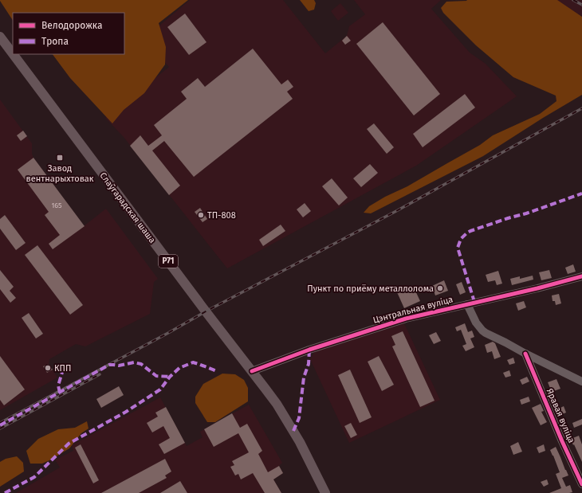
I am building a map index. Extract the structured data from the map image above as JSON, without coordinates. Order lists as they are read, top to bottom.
{
  "streets": {
    "main road": ["Слаўгарадская шаша", "Р71"],
    "street": ["Цэнтральная вуліца", "Яравая вуліца"]
  },
  "crossings": [
    ["Слаўгарадская шаша", "Цэнтральная вуліца"]
  ],
  "places": {
    "transit": ["Завод вентнарыхтовак"],
    "other": ["ТП-808", "Пункт по приёму металлолома", "КПП"]
  },
  "house_numbers": ["165"],
  "legend": ["Велодорожка", "Тропа"]
}
